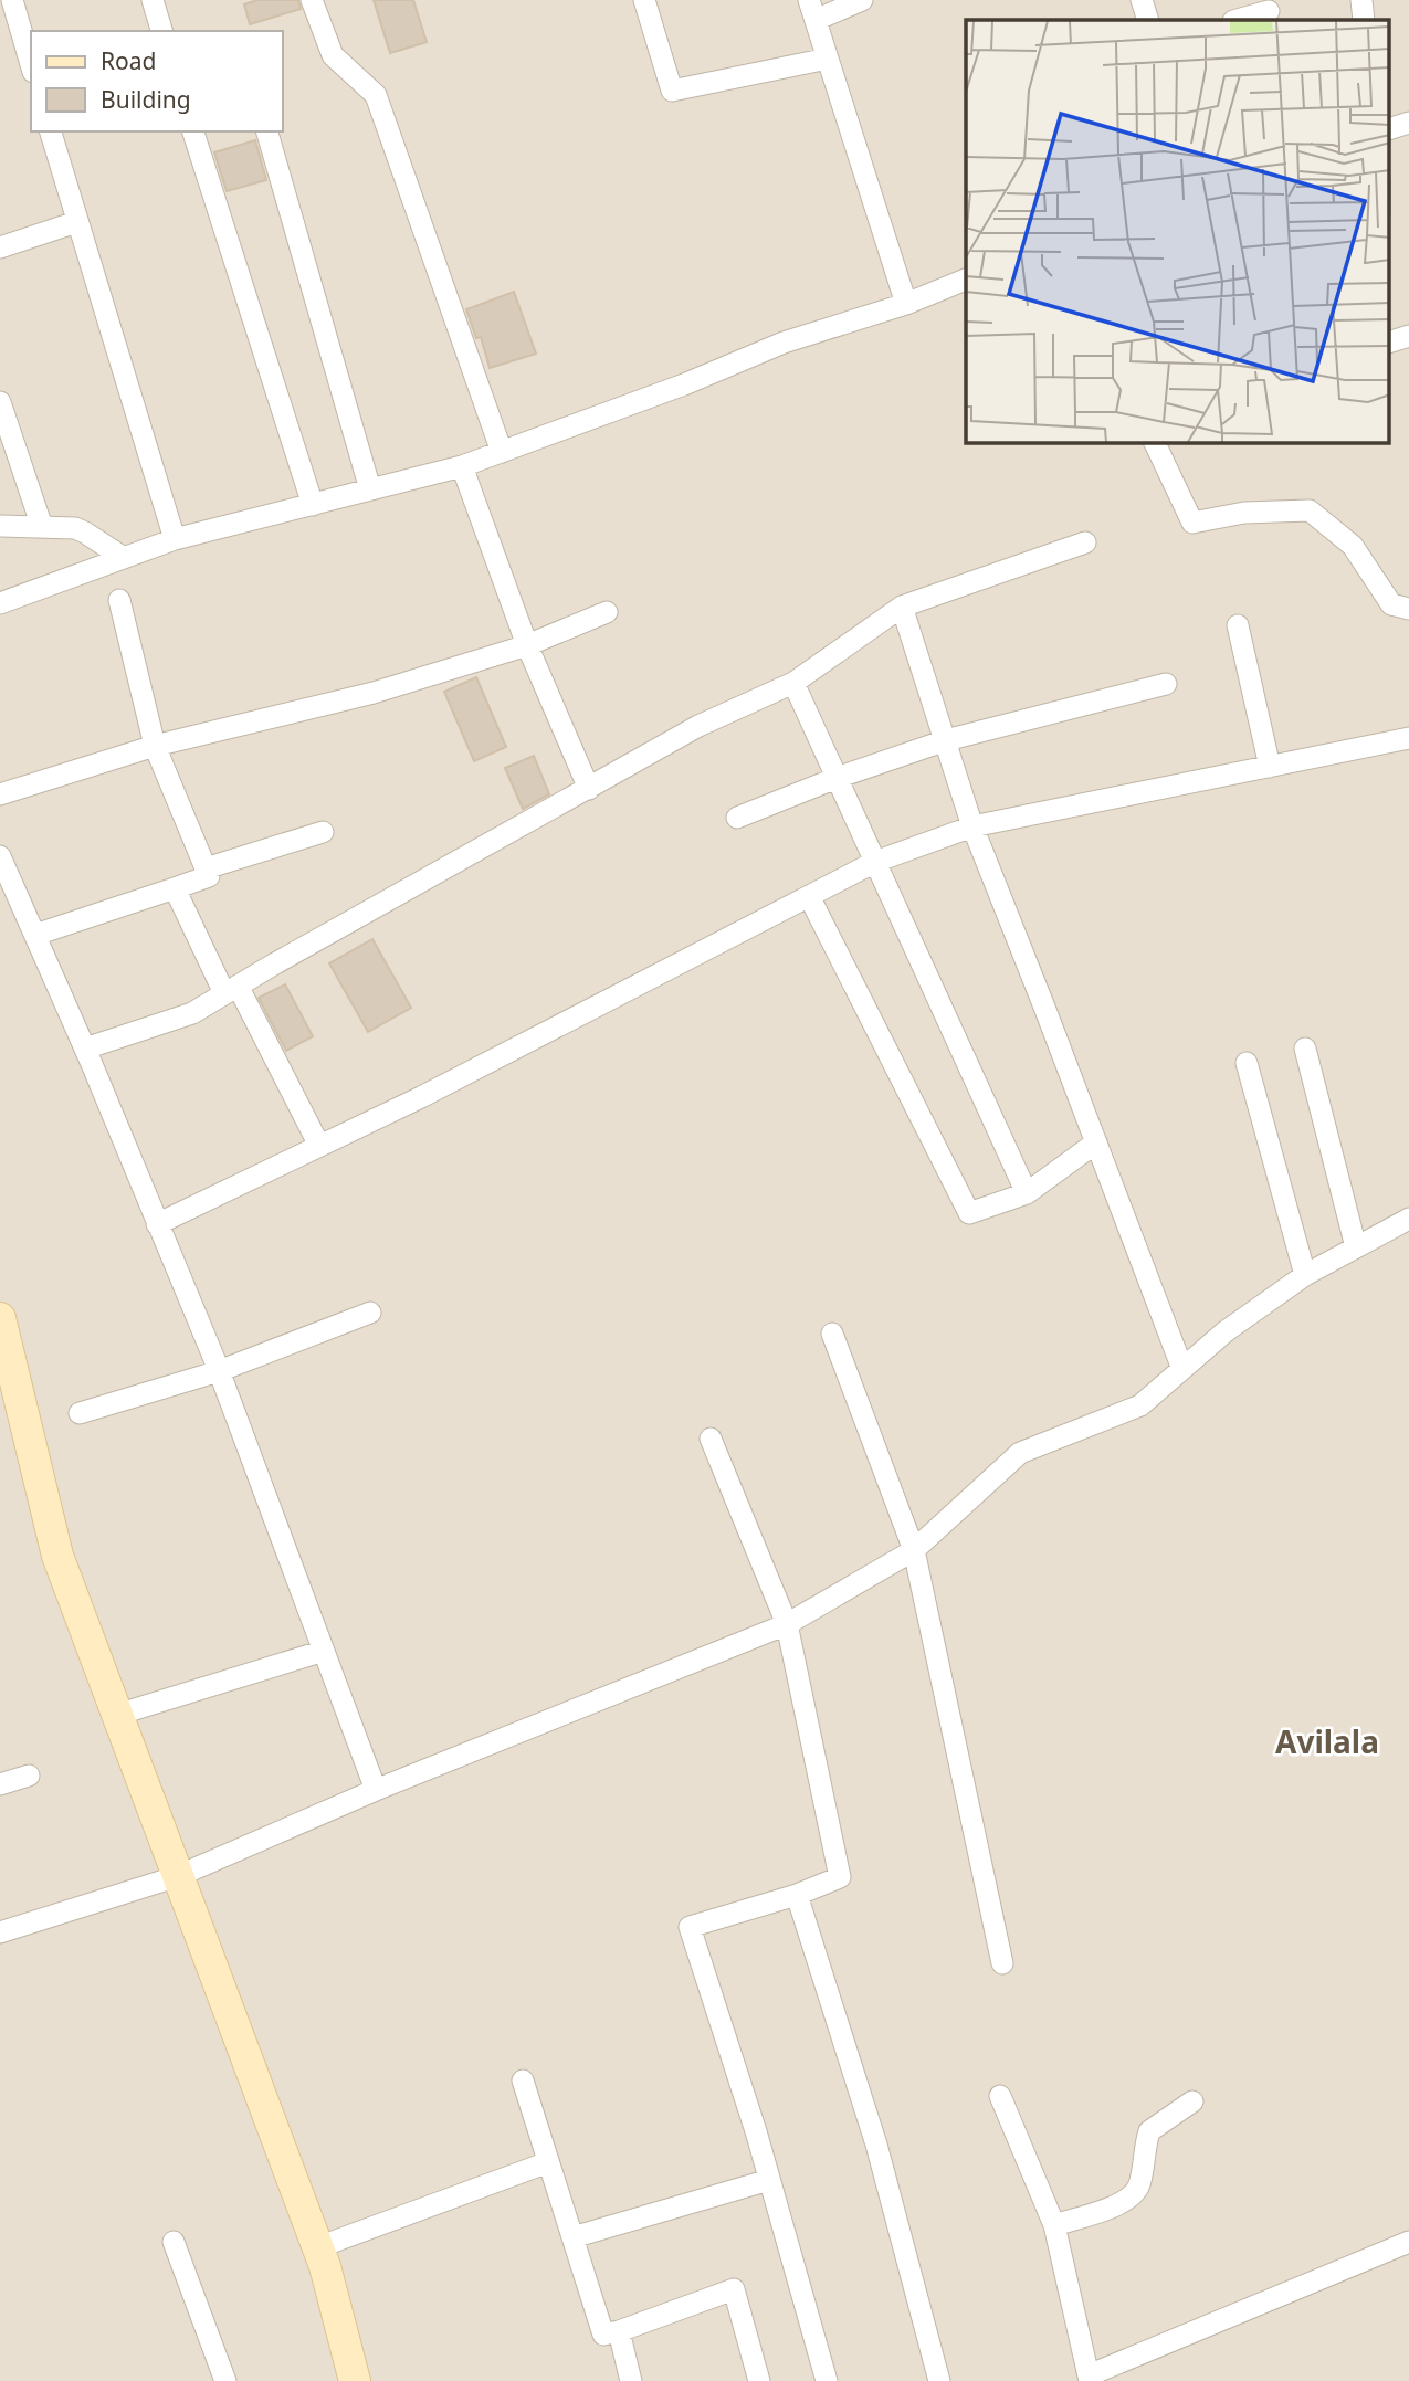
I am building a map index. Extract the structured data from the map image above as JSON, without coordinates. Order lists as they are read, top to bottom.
{
  "districts": ["Avilala"],
  "legend": ["Road", "Building"]
}
